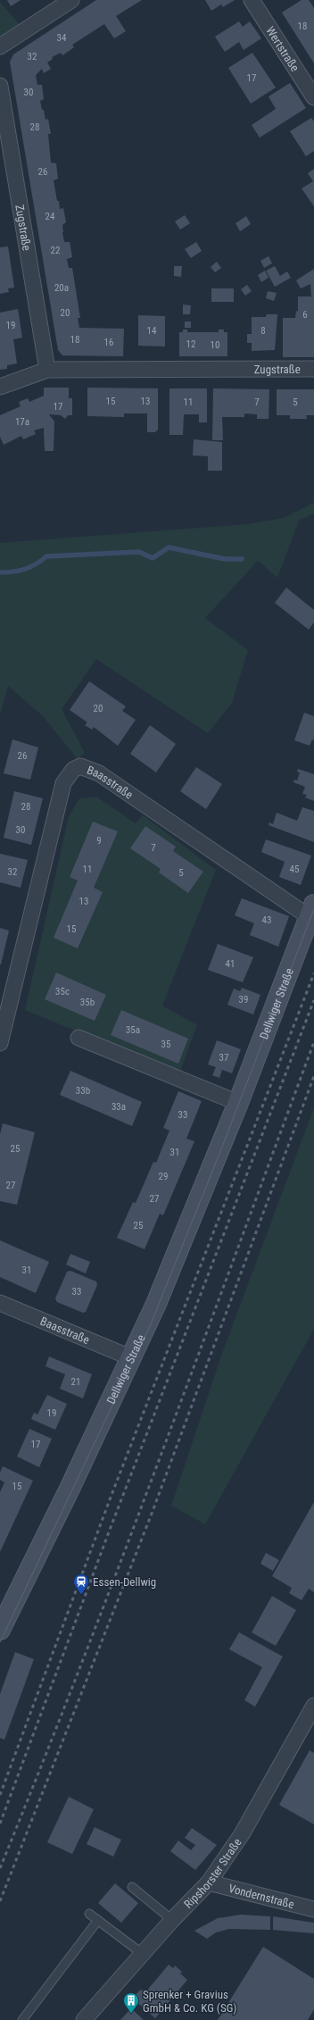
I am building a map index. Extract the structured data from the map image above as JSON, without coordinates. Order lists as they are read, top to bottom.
{
  "streets": {
    "main road": ["Dellwiger Straße"],
    "street": [
      "Wertstraße",
      "Zugstraße",
      "Baasstraße",
      "Ripshorster Straße",
      "Vondernstraße"
    ]
  },
  "crossings": [
    ["Baasstraße", "Dellwiger Straße"],
    ["Ripshorster Straße", "Vondernstraße"]
  ],
  "places": {
    "station": ["Essen-Dellwig"],
    "building": ["Sprenker + Gravius GmbH & Co. KG (SG)"]
  },
  "house_numbers": [
    "18",
    "34",
    "32",
    "17",
    "30",
    "28",
    "26",
    "24",
    "22",
    "20a",
    "20",
    "6",
    "19",
    "14",
    "8",
    "18",
    "16",
    "12",
    "10",
    "15",
    "13",
    "11",
    "7",
    "5",
    "17",
    "17a",
    "20",
    "26",
    "28",
    "30",
    "9",
    "7",
    "11",
    "45",
    "32",
    "5",
    "13",
    "43",
    "15",
    "41",
    "35c",
    "39",
    "35b",
    "35a",
    "35",
    "37",
    "33b",
    "33a",
    "33",
    "25",
    "31",
    "29",
    "27",
    "27",
    "25",
    "31",
    "33",
    "21",
    "19",
    "17",
    "15"
  ]
}
